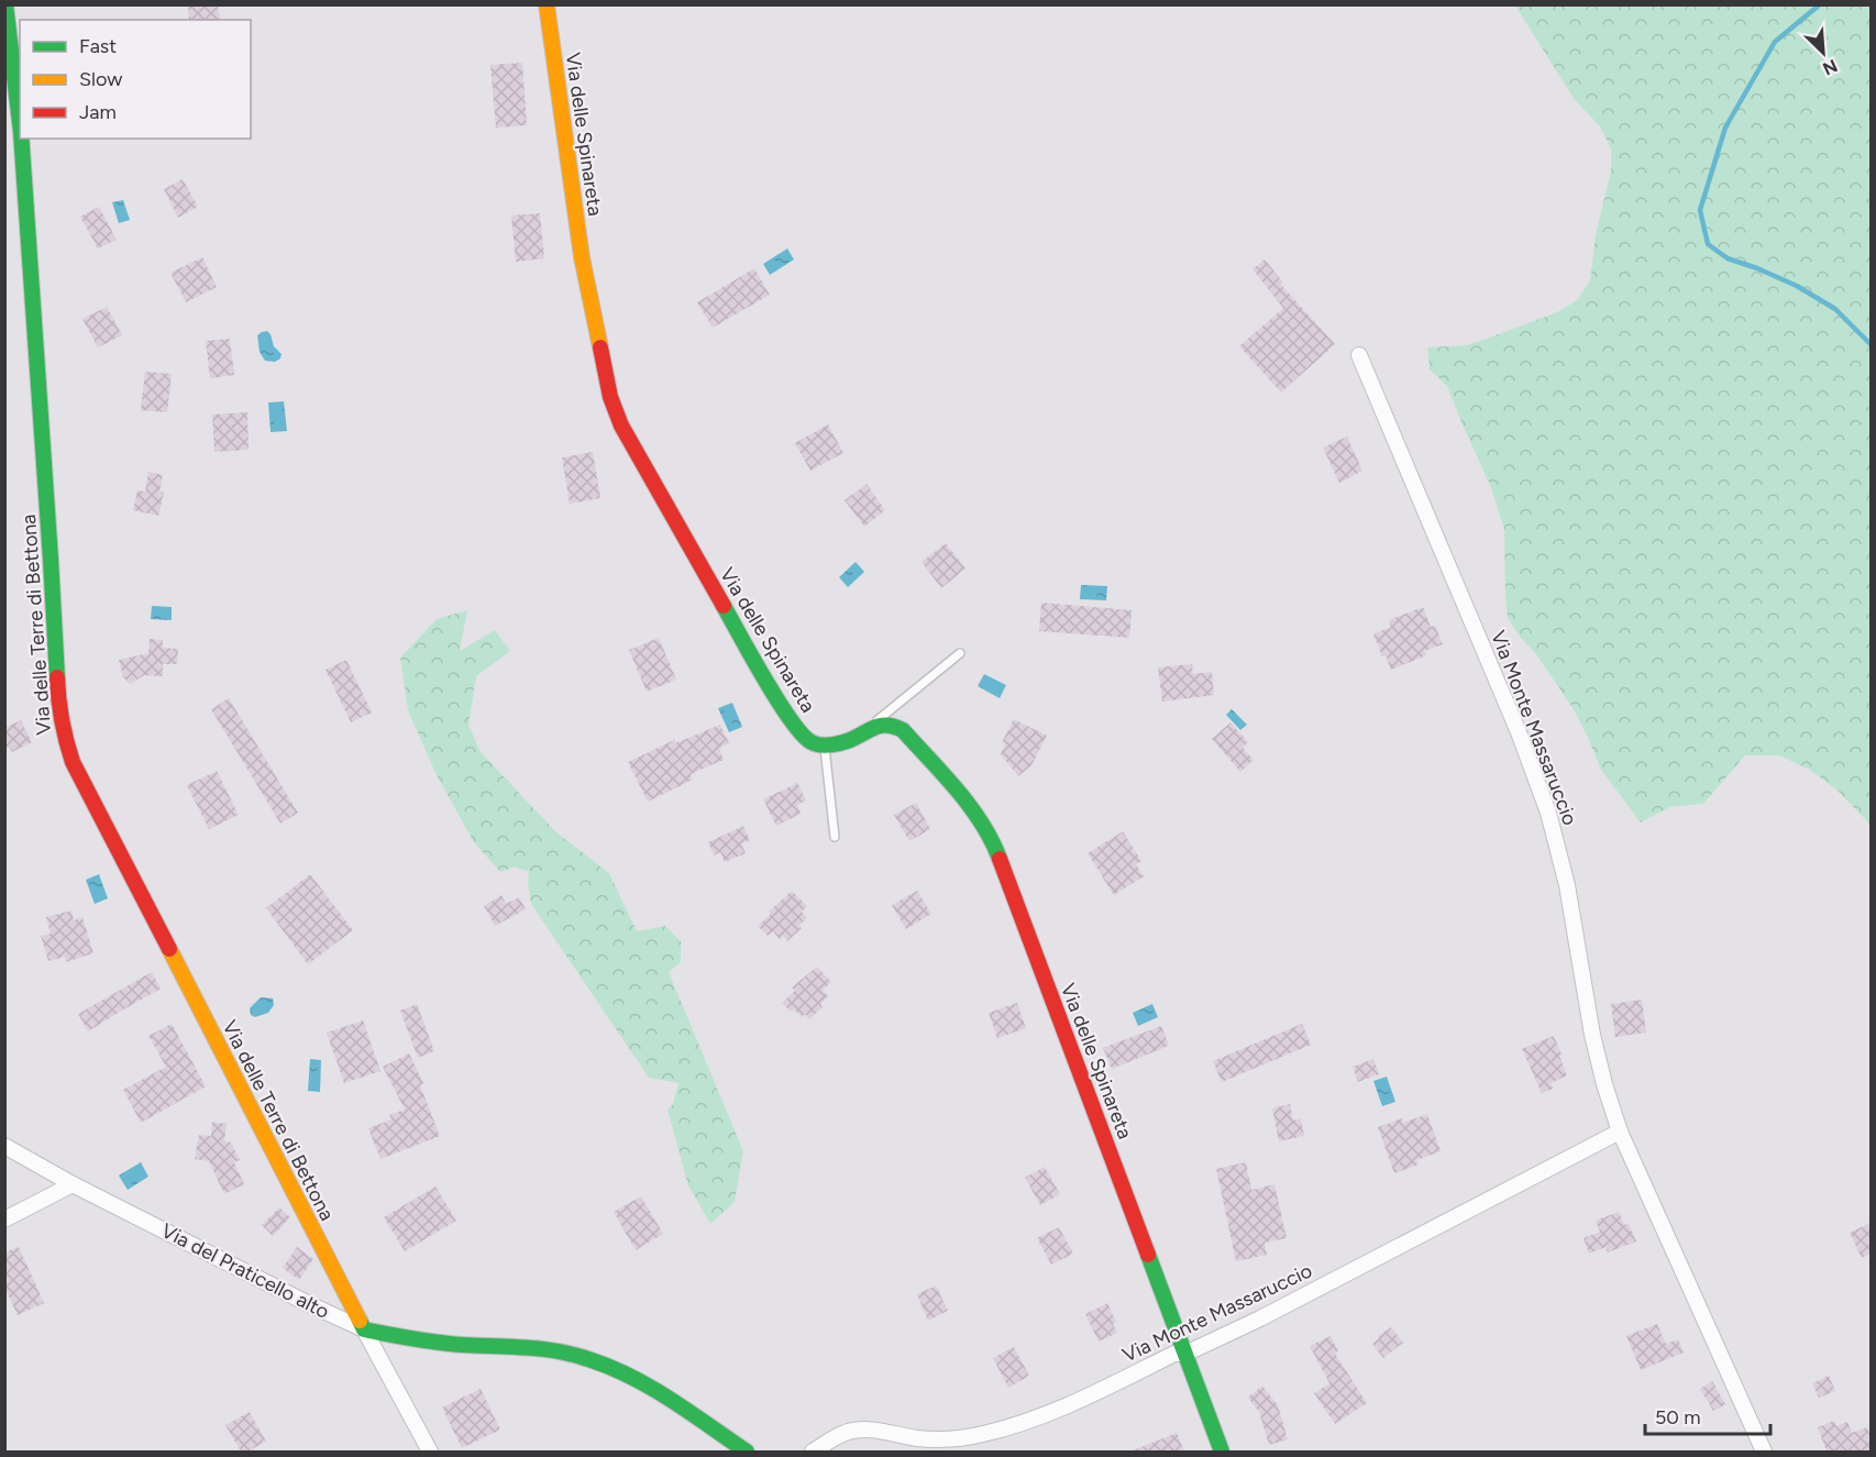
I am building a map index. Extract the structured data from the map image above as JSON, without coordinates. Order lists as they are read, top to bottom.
{
  "streets": {
    "street": [
      "Via delle Spinareta",
      "Via delle Terre di Bettona",
      "Via Monte Massaruccio",
      "Via del Praticello alto"
    ]
  },
  "crossings": [
    ["Via delle Spinareta", "Via Monte Massaruccio"],
    ["Via delle Terre di Bettona", "Via del Praticello alto"]
  ],
  "legend": ["Fast", "Slow", "Jam"],
  "scale_bar": "50 m",
  "north": "bottom right"
}
